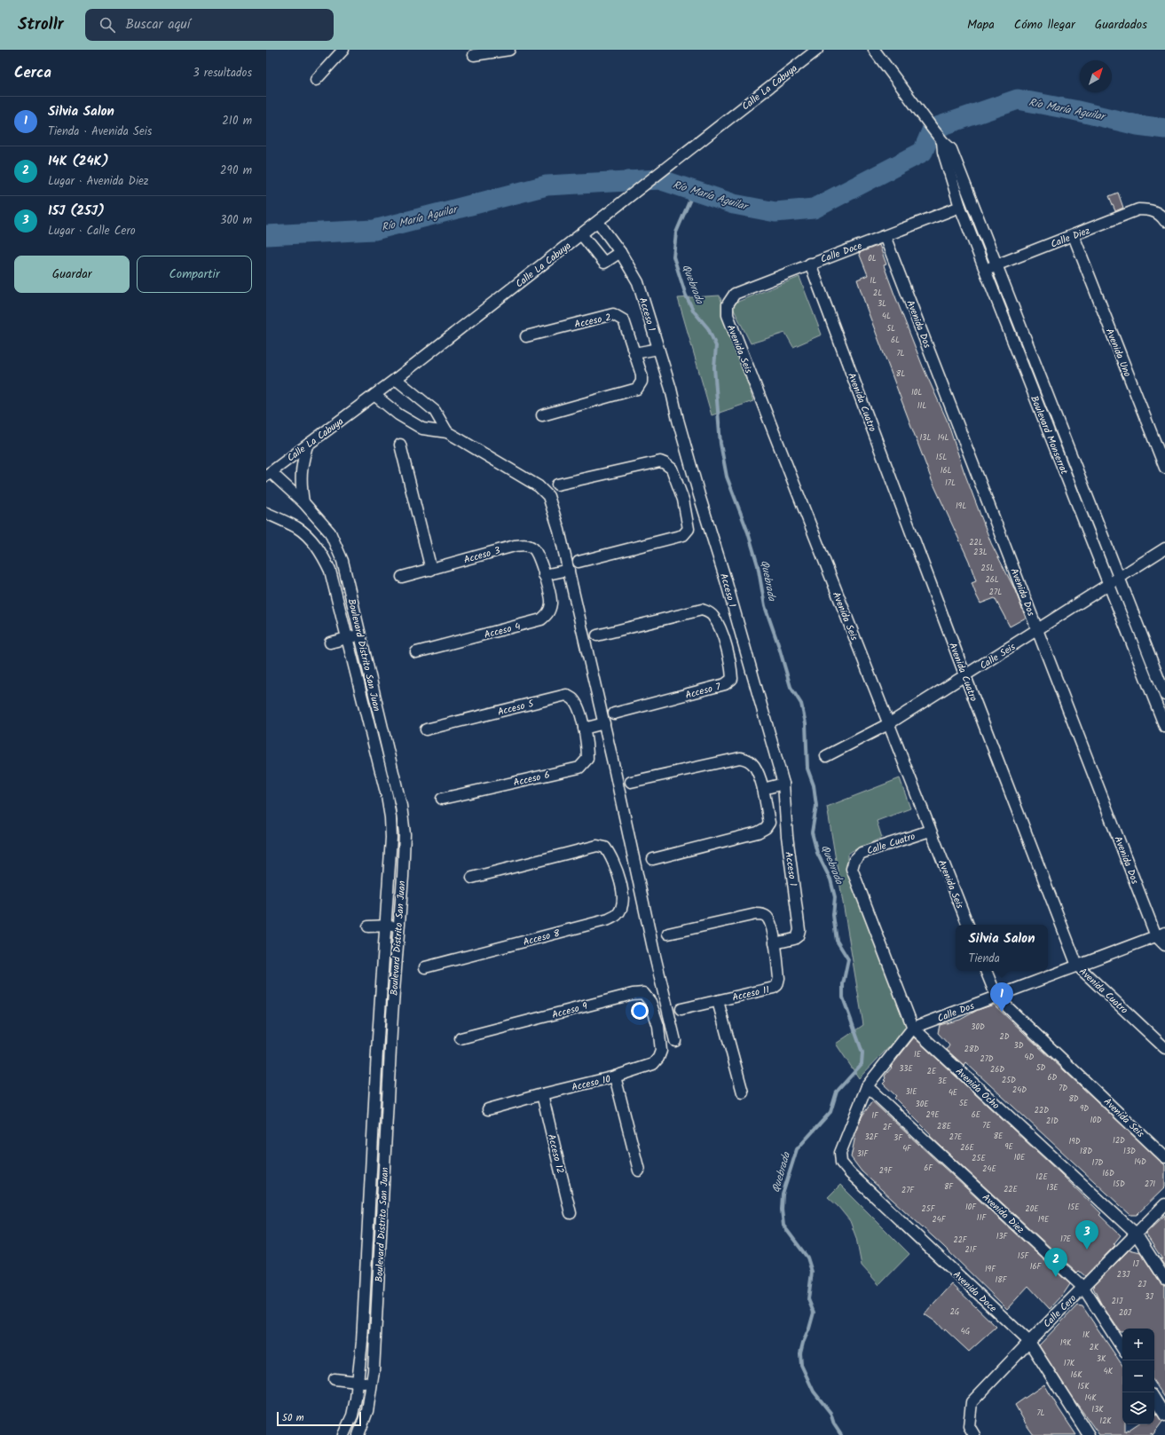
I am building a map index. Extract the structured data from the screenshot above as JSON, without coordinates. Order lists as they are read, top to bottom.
{
  "streets": {
    "street": [
      "Calle La Cabuya",
      "Calle Diez",
      "Calle Doce",
      "Acceso 1",
      "Acceso 2",
      "Avenida Dos",
      "Avenida Seis",
      "Avenida Uno",
      "Avenida Cuatro",
      "Boulevard Monserrat",
      "Acceso 3",
      "Acceso 4",
      "Boulevard Distrito San Juan",
      "Calle Seis",
      "Acceso 7",
      "Acceso 5",
      "Acceso 6",
      "Calle Cuatro",
      "Acceso 8",
      "Acceso 11",
      "Acceso 9",
      "Calle Dos",
      "Acceso 10",
      "Avenida Ocho",
      "Acceso 12",
      "Avenida Diez",
      "Avenida Doce",
      "Calle Cero"
    ]
  },
  "crossings": [
    ["Calle La Cabuya", "Acceso 1"],
    ["Calle La Cabuya", "Boulevard Distrito San Juan"],
    ["Calle Diez", "Avenida Uno"],
    ["Calle Diez", "Boulevard Monserrat"],
    ["Calle Doce", "Avenida Dos"],
    ["Calle Doce", "Avenida Seis"],
    ["Calle Doce", "Avenida Cuatro"],
    ["Calle Doce", "Boulevard Monserrat"],
    ["Acceso 1", "Acceso 11"],
    ["Avenida Dos", "Calle Seis"],
    ["Avenida Dos", "Calle Dos"],
    ["Avenida Seis", "Calle Seis"],
    ["Avenida Seis", "Calle Cuatro"],
    ["Avenida Seis", "Calle Dos"],
    ["Avenida Cuatro", "Calle Seis"],
    ["Avenida Cuatro", "Calle Dos"],
    ["Boulevard Monserrat", "Calle Seis"],
    ["Acceso 3", "Acceso 4"],
    ["Acceso 5", "Acceso 6"],
    ["Calle Cuatro", "Avenida Ocho"],
    ["Acceso 9", "Acceso 10"],
    ["Calle Dos", "Avenida Ocho"],
    ["Acceso 10", "Acceso 12"],
    ["Avenida Ocho", "Calle Cero"],
    ["Avenida Diez", "Avenida Doce"],
    ["Avenida Diez", "Calle Cero"],
    ["Avenida Doce", "Calle Cero"]
  ],
  "water": ["Río María Aguilar", "Quebrada"],
  "house_numbers": [
    "0L",
    "1L",
    "2L",
    "3L",
    "4L",
    "5L",
    "6L",
    "7L",
    "8L",
    "10L",
    "11L",
    "13L",
    "14L",
    "15L",
    "16L",
    "17L",
    "19L",
    "22L",
    "23L",
    "25L",
    "26L",
    "27L",
    "30D",
    "2D",
    "3D",
    "28D",
    "1E",
    "4D",
    "27D",
    "5D",
    "33E",
    "26D",
    "2E",
    "6D",
    "25D",
    "3E",
    "7D",
    "24D",
    "31E",
    "4E",
    "8D",
    "5E",
    "30E",
    "9D",
    "22D",
    "29E",
    "6E",
    "1F",
    "10D",
    "21D",
    "7E",
    "28E",
    "2F",
    "8E",
    "32F",
    "27E",
    "3F",
    "12D",
    "19D",
    "9E",
    "26E",
    "4F",
    "18D",
    "13D",
    "31F",
    "10E",
    "25E",
    "14D",
    "17D",
    "6F",
    "24E",
    "29F",
    "16D",
    "12E",
    "15D",
    "27I",
    "8F",
    "13E",
    "22E",
    "27F",
    "10F",
    "15E",
    "25F",
    "20E",
    "11F",
    "24F",
    "19E",
    "13F",
    "17E",
    "22F",
    "21F",
    "15F",
    "1J",
    "16F",
    "19F",
    "23J",
    "18F",
    "2J",
    "3J",
    "21J",
    "2G",
    "20J",
    "4G",
    "1K",
    "19K",
    "2K",
    "3K",
    "17K",
    "4K",
    "16K",
    "15K",
    "14K",
    "13K",
    "7L",
    "12K"
  ],
  "scale_bar": "50 m",
  "north": "top right",
  "page": {
    "header": "Strollr",
    "search": "Buscar aquí",
    "nav": ["Mapa", "Cómo llegar", "Guardados"],
    "heading": ["Cerca", "3 resultados"],
    "list": [
      {
        "mark": "1",
        "name": "Silvia Salon",
        "note": "Tienda · Avenida Seis",
        "value": "210 m"
      },
      {
        "mark": "2",
        "name": "14K (24K)",
        "note": "Lugar · Avenida Diez",
        "value": "290 m"
      },
      {
        "mark": "3",
        "name": "15J (25J)",
        "note": "Lugar · Calle Cero",
        "value": "300 m"
      }
    ],
    "buttons": ["Guardar", "Compartir"],
    "popup": ["Silvia Salon", "Tienda"],
    "pins": ["1", "3", "2"],
    "map_buttons": ["+", "−"],
    "scale": "50 m"
  }
}
